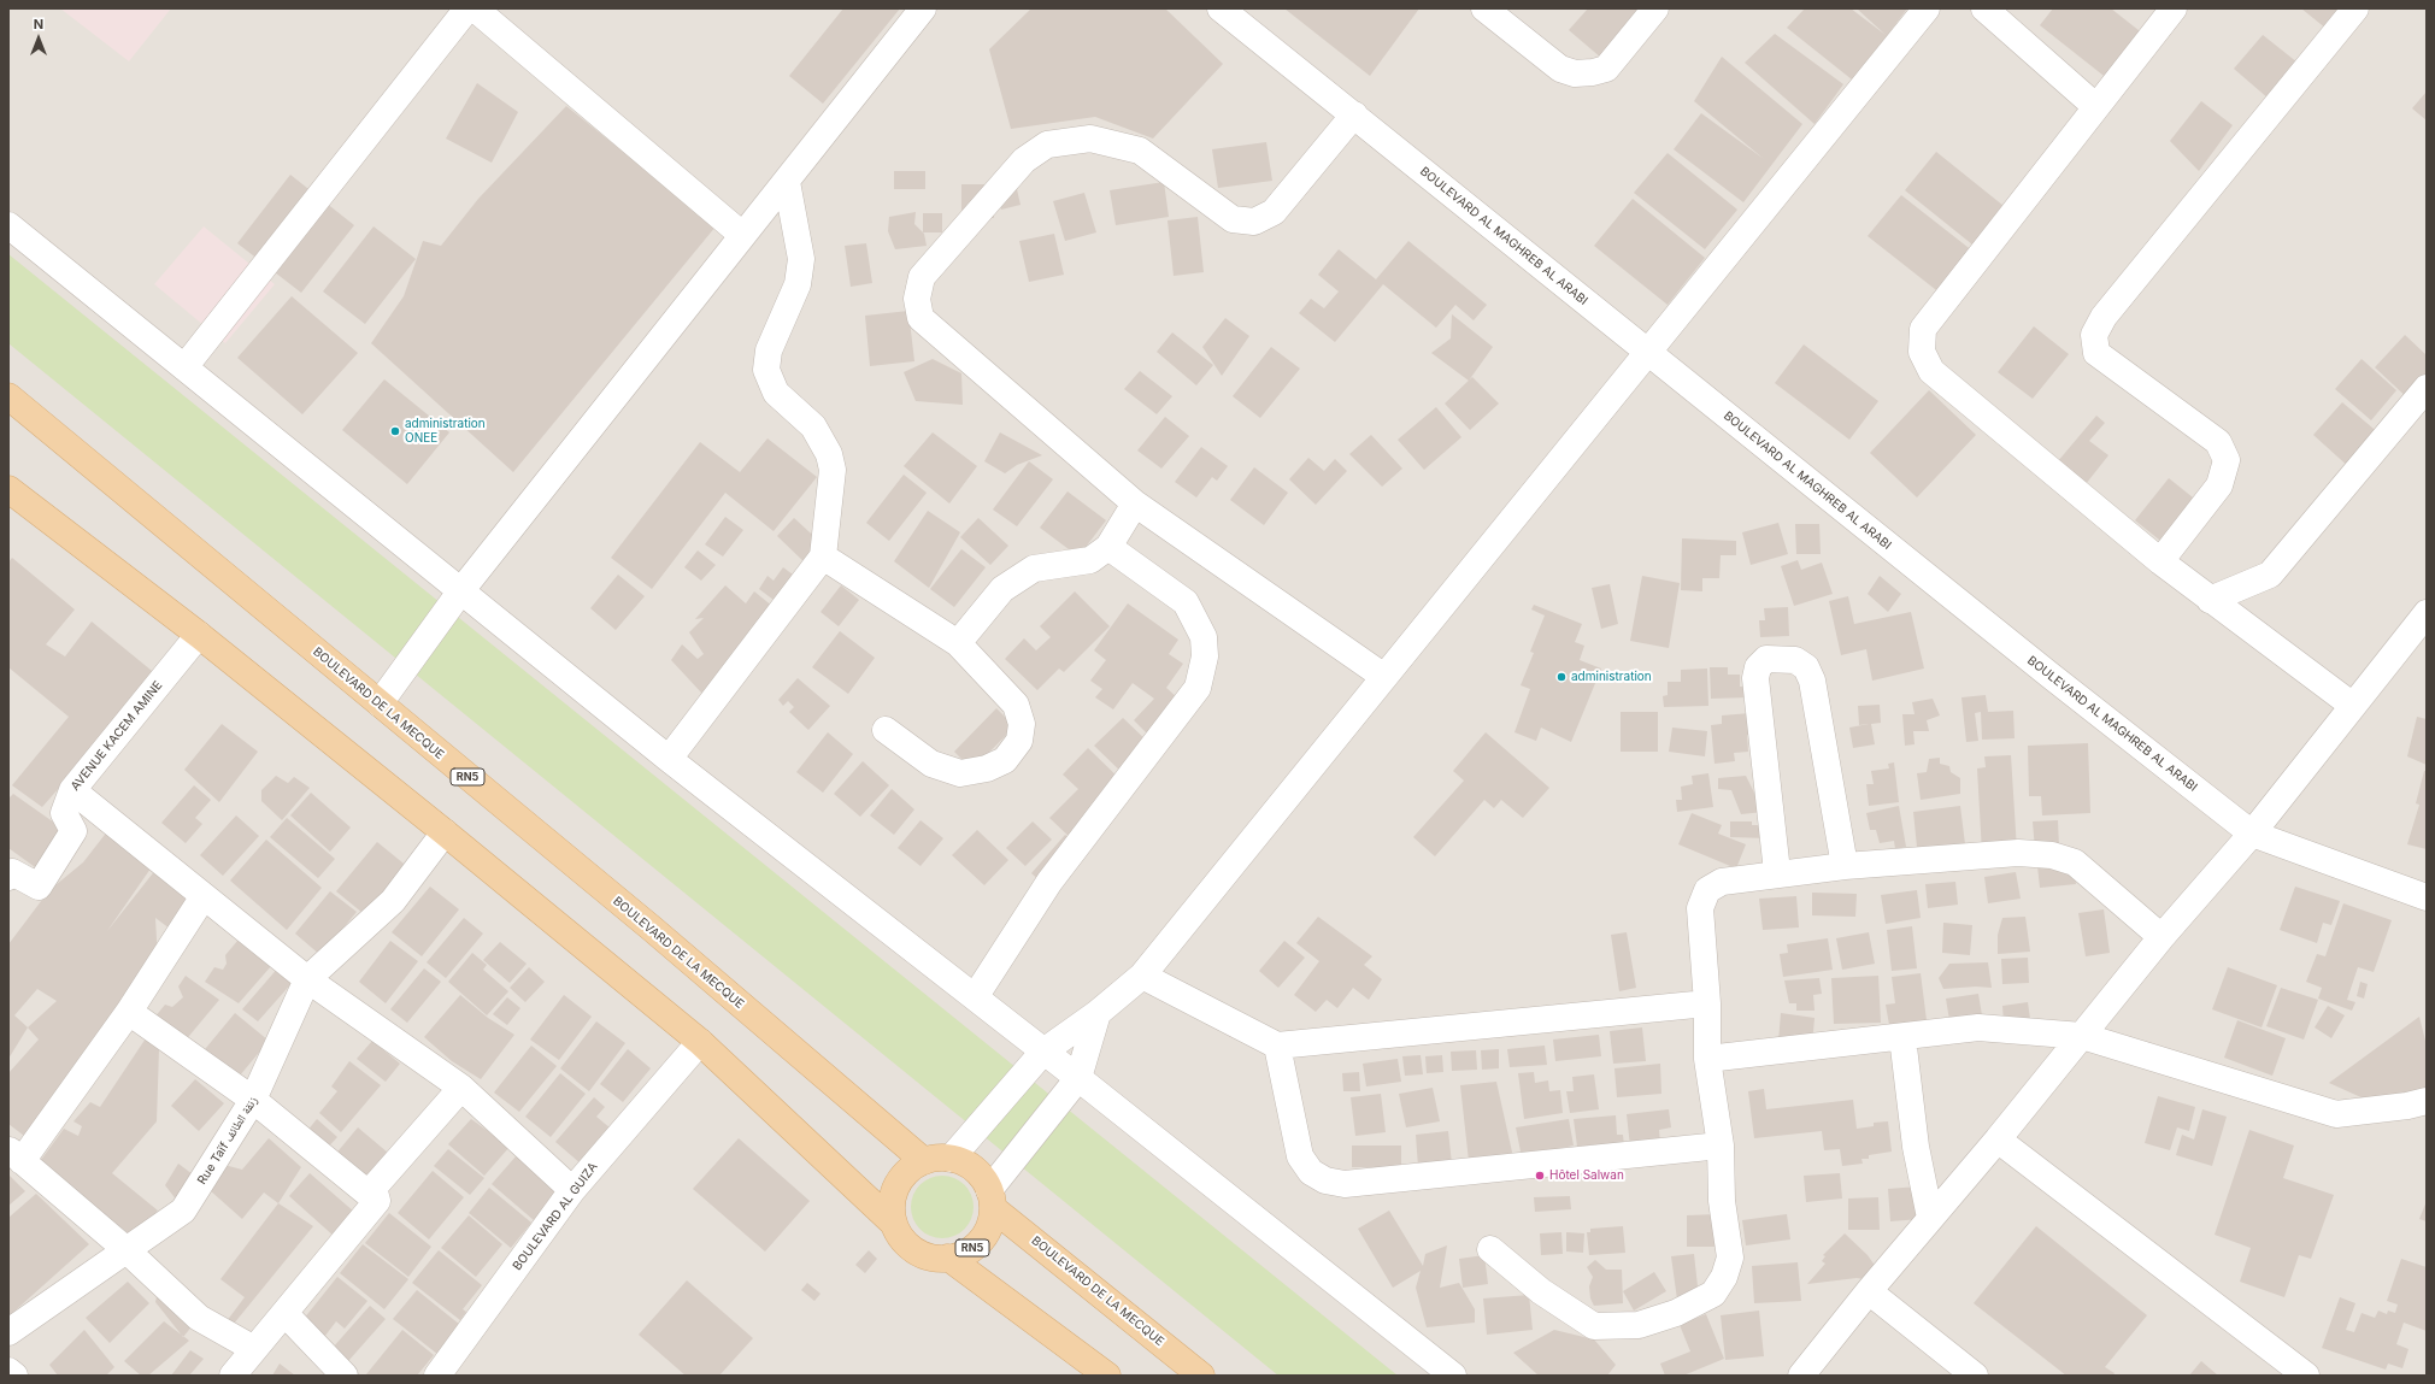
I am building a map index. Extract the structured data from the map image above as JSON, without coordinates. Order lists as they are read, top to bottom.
{
  "streets": {
    "main road": ["BOULEVARD DE LA MECQUE", "RN5"],
    "street": [
      "BOULEVARD AL MAGHREB AL ARABI",
      "AVENUE KACEM AMINE",
      "Rue Taïf زنقة الطائف",
      "BOULEVARD AL GUIZA"
    ]
  },
  "crossings": [
    ["BOULEVARD DE LA MECQUE", "RN5"],
    ["AVENUE KACEM AMINE", "RN5"],
    ["RN5", "Rue Taïf زنقة الطائف"],
    ["RN5", "BOULEVARD AL GUIZA"]
  ],
  "places": ["administration ONEE", "administration", "Hôtel Salwan"],
  "north": "top"
}
